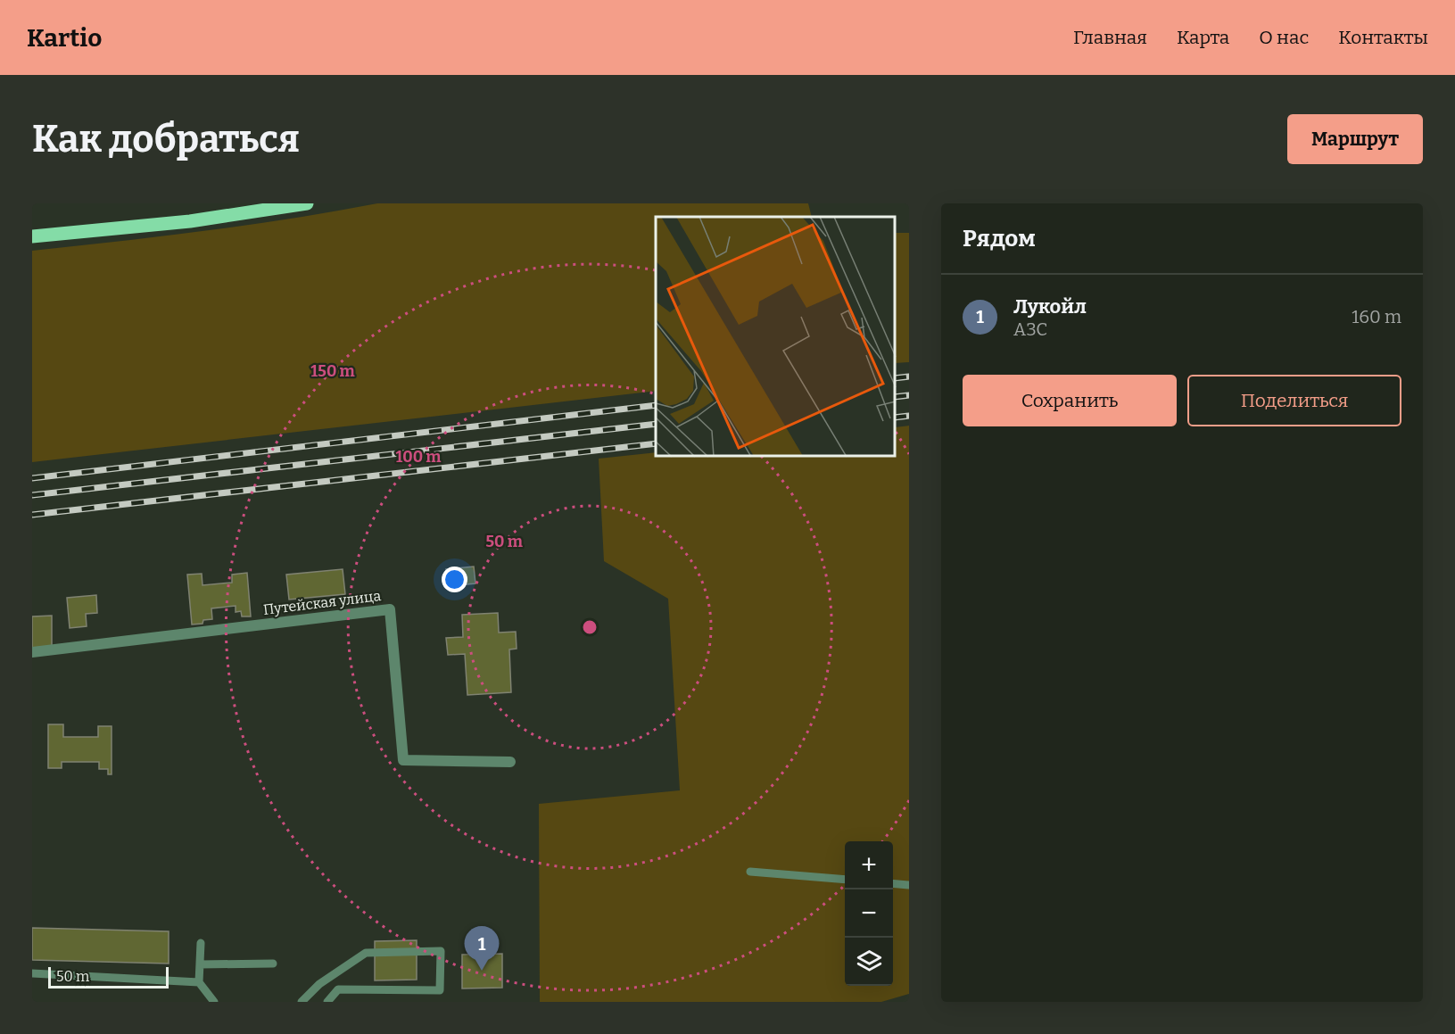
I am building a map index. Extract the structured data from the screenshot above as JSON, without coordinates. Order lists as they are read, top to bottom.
{
  "streets": {
    "street": ["Путейская улица"]
  },
  "scale_bar": "50 m",
  "page": {
    "header": "Kartio",
    "nav": [
      "Главная",
      "Карта",
      "О нас",
      "Контакты"
    ],
    "buttons": [
      "Маршрут",
      ["Сохранить", "Поделиться"]
    ],
    "title": "Как добраться",
    "heading": "Рядом",
    "list": [
      {
        "mark": "1",
        "name": "Лукойл",
        "note": "АЗС",
        "value": "160 m"
      }
    ],
    "map_buttons": ["+", "−"],
    "pins": "1",
    "scale": "50 m"
  },
  "rings": ["150 m", "100 m", "50 m"]
}
